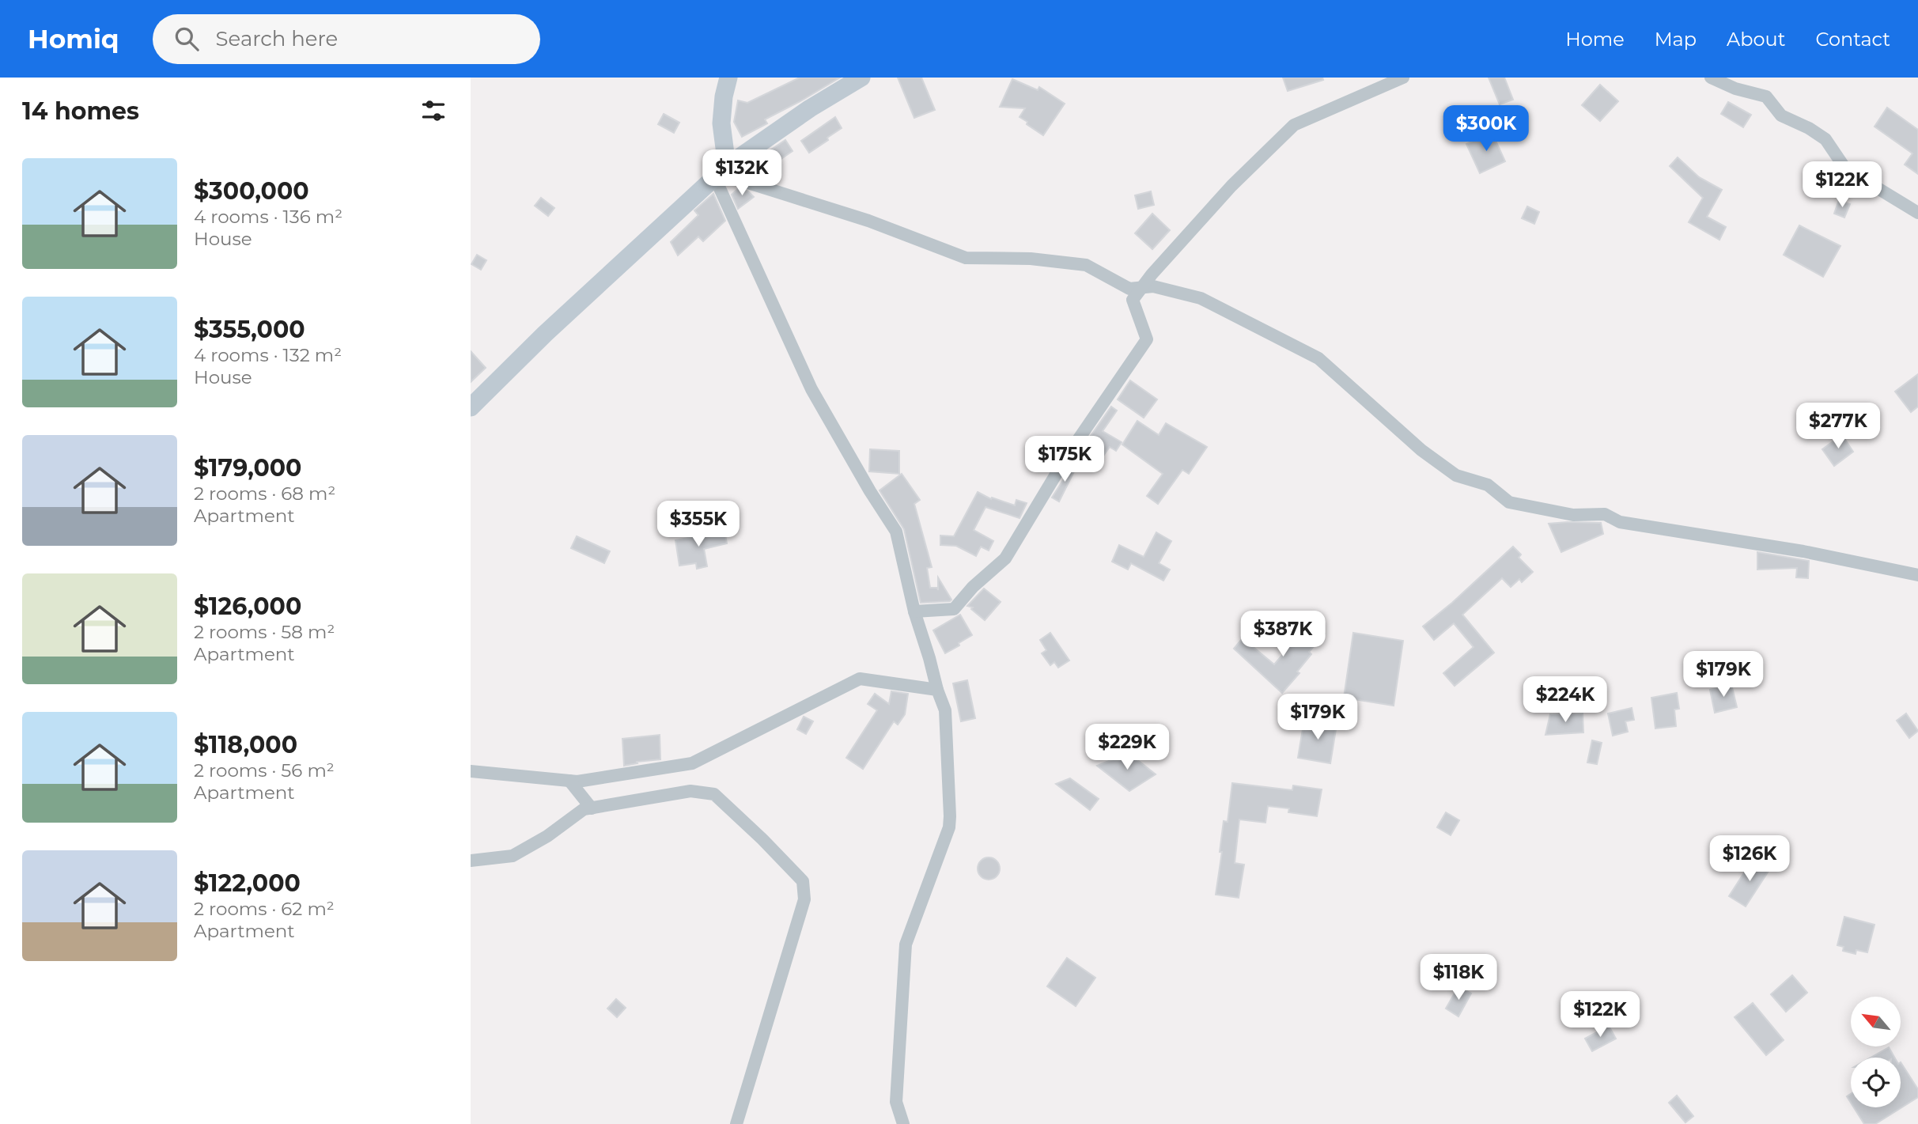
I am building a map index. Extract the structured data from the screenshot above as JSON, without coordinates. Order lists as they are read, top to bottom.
{
  "north": "top left",
  "page": {
    "header": "Homiq",
    "search": "Search here",
    "nav": [
      "Home",
      "Map",
      "About",
      "Contact"
    ],
    "heading": "14 homes",
    "price": [
      "$300K",
      "$132K",
      "$122K",
      "$277K",
      "$175K",
      "$355K",
      "$387K",
      "$179K",
      "$224K",
      "$179K",
      "$229K",
      "$126K",
      "$118K",
      "$122K"
    ],
    "list": [
      {
        "name": "$300,000",
        "note": "4 rooms · 136 m² · House"
      },
      {
        "name": "$355,000",
        "note": "4 rooms · 132 m² · House"
      },
      {
        "name": "$179,000",
        "note": "2 rooms · 68 m² · Apartment"
      },
      {
        "name": "$126,000",
        "note": "2 rooms · 58 m² · Apartment"
      },
      {
        "name": "$118,000",
        "note": "2 rooms · 56 m² · Apartment"
      },
      {
        "name": "$122,000",
        "note": "2 rooms · 62 m² · Apartment"
      }
    ]
  }
}
